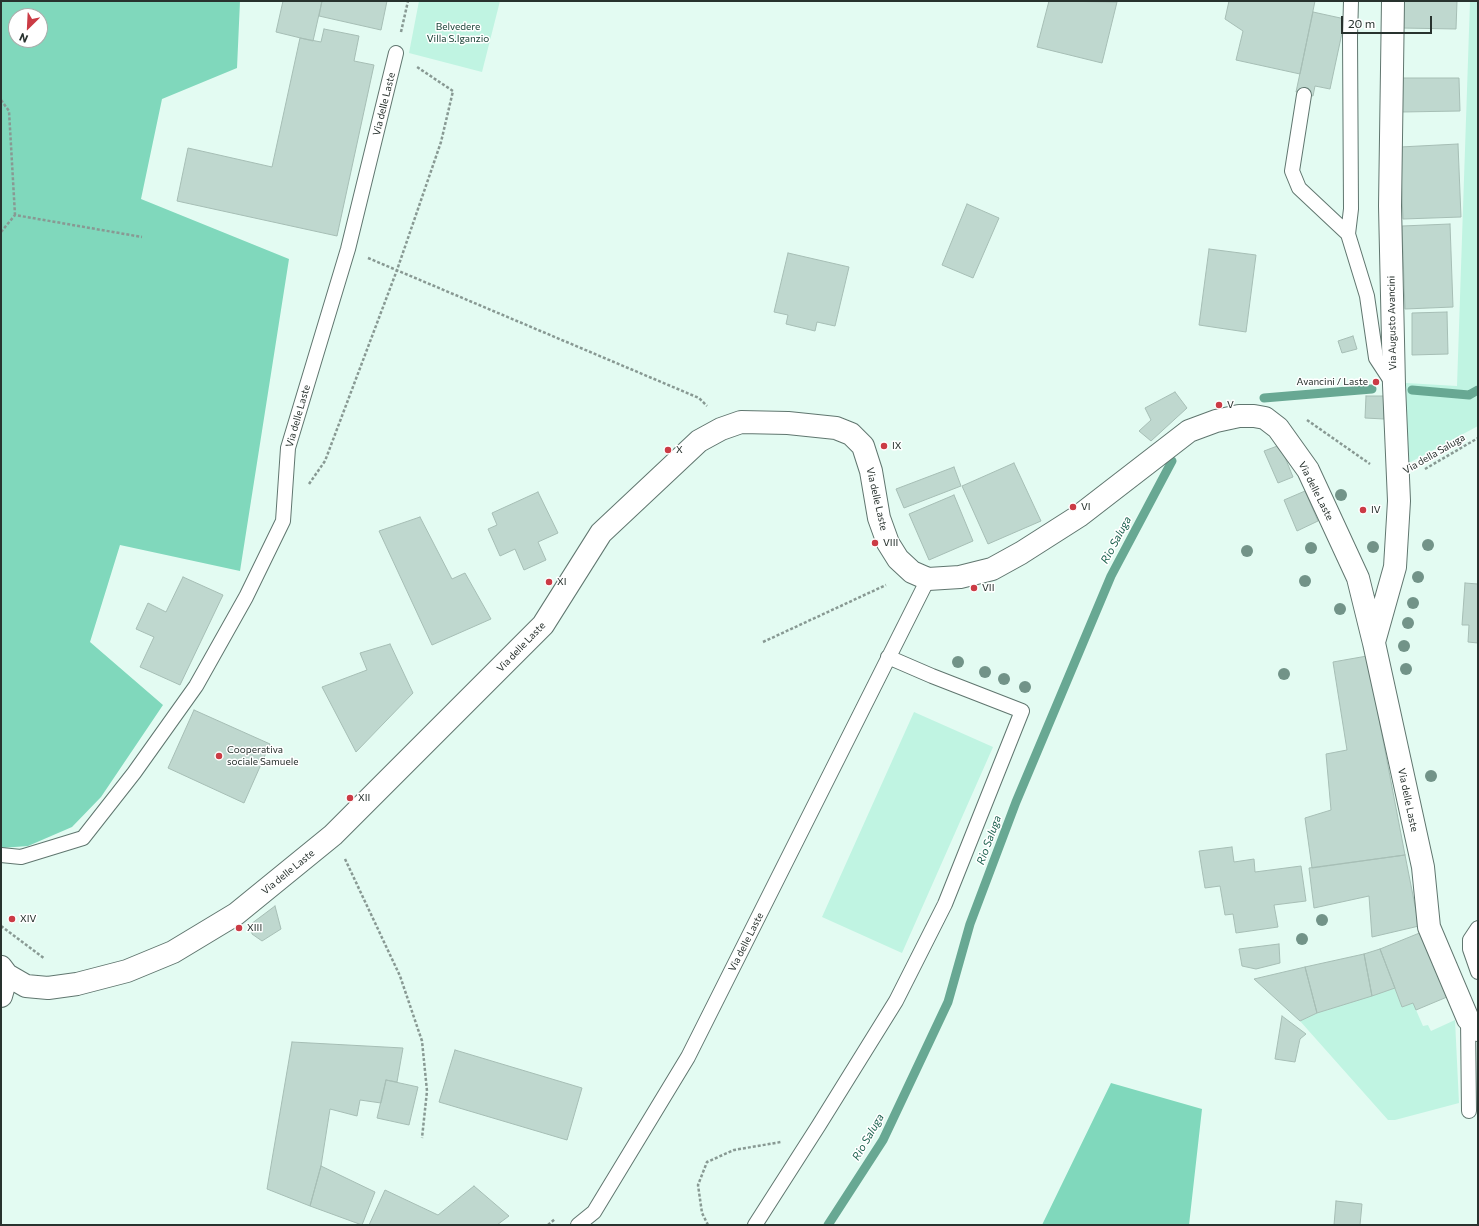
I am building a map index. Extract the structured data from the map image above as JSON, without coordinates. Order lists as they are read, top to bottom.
{
  "streets": {
    "street": ["Via delle Laste", "Via Augusto Avancini"],
    "path": ["Via della Saluga"]
  },
  "crossings": [
    ["Via delle Laste", "Via Augusto Avancini"],
    ["Via Augusto Avancini", "Via della Saluga"]
  ],
  "water": ["Rio Saluga"],
  "parks": ["Belvedere Villa S.Iganzio"],
  "places": [
    "Avancini / Laste",
    "V",
    "IX",
    "X",
    "VI",
    "IV",
    "VIII",
    "XI",
    "VII",
    "Cooperativa sociale Samuele",
    "XII",
    "XIV",
    "XIII"
  ],
  "scale_bar": "20 m",
  "north": "bottom left"
}
